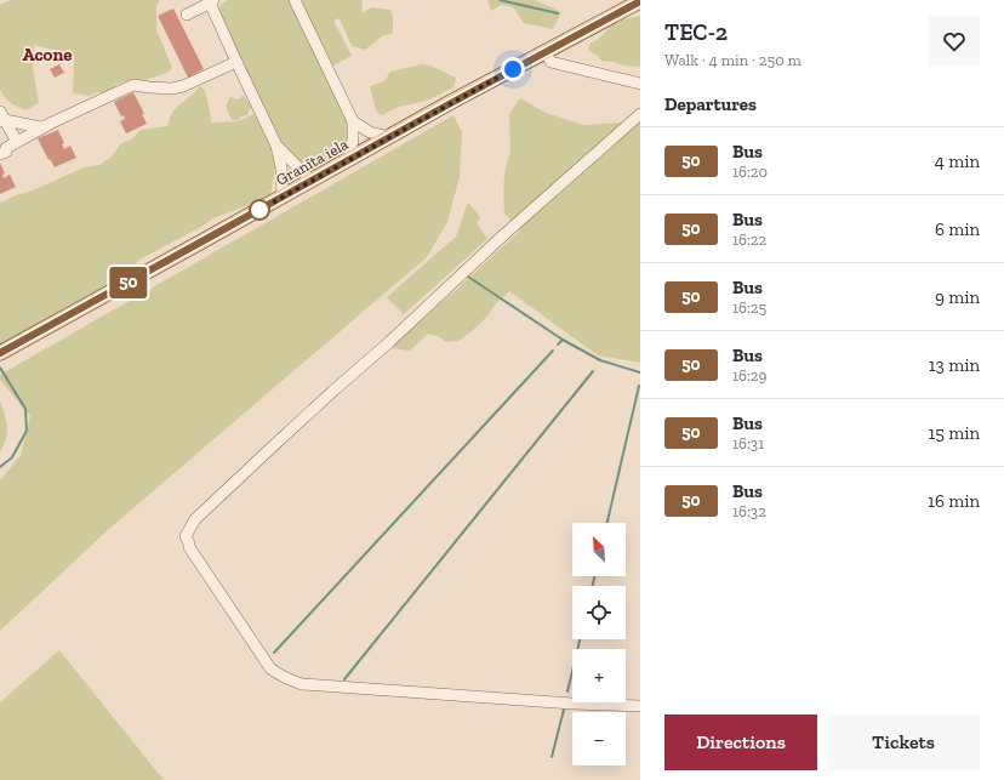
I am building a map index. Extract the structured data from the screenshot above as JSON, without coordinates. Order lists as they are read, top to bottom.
{
  "streets": {
    "main road": ["Granīta iela"]
  },
  "districts": ["Acone"],
  "lines": ["bus line 50"],
  "north": "top left",
  "page": {
    "on_map": "50",
    "heading": [
      ["TEC-2", "Walk · 4 min · 250 m"],
      "Departures"
    ],
    "list": [
      {
        "mark": "50",
        "name": "Bus",
        "note": "16:20",
        "value": "4 min"
      },
      {
        "mark": "50",
        "name": "Bus",
        "note": "16:22",
        "value": "6 min"
      },
      {
        "mark": "50",
        "name": "Bus",
        "note": "16:25",
        "value": "9 min"
      },
      {
        "mark": "50",
        "name": "Bus",
        "note": "16:29",
        "value": "13 min"
      },
      {
        "mark": "50",
        "name": "Bus",
        "note": "16:31",
        "value": "15 min"
      },
      {
        "mark": "50",
        "name": "Bus",
        "note": "16:32",
        "value": "16 min"
      }
    ],
    "map_buttons": ["+", "−"],
    "buttons": ["Directions", "Tickets"]
  }
}
